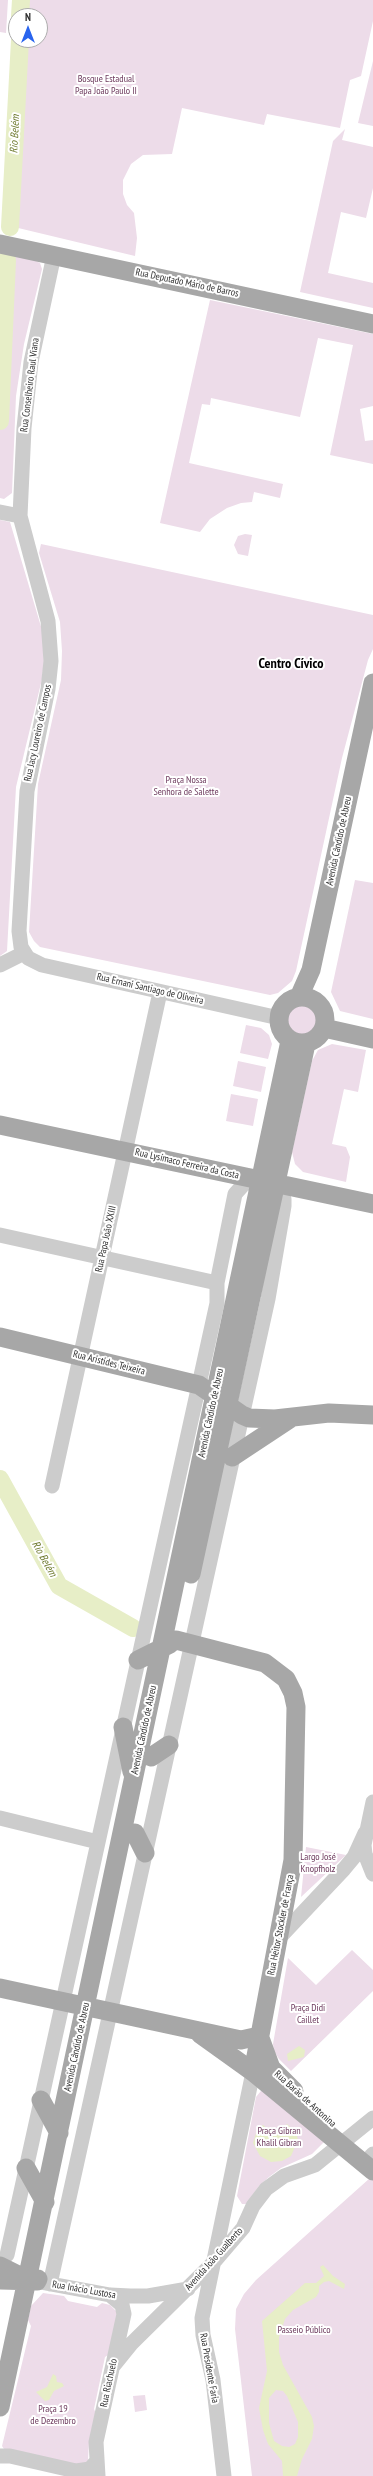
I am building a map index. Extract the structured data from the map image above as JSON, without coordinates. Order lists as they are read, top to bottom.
{
  "streets": {
    "main road": [
      "Rua Deputado Mário de Barros",
      "Avenida Cândido de Abreu",
      "Rua Lysímaco Ferreira da Costa",
      "Rua Aristides Teixeira",
      "Rua Heitor Stockler de França",
      "Rua Barão de Antonina",
      "Rua Inácio Lustosa"
    ],
    "street": [
      "Rua Conselheiro Raul Viana",
      "Rua Jacy Loureiro de Campos",
      "Rua Ernani Santiago de Oliveira",
      "Rua Papa João XXIII",
      "Avenida João Gualberto",
      "Rua Presidente Faria",
      "Rua Riachuelo"
    ]
  },
  "crossings": [
    ["Rua Deputado Mário de Barros", "Rua Conselheiro Raul Viana"],
    ["Rua Conselheiro Raul Viana", "Rua Jacy Loureiro de Campos"],
    ["Rua Jacy Loureiro de Campos", "Rua Ernani Santiago de Oliveira"],
    ["Avenida Cândido de Abreu", "Rua Ernani Santiago de Oliveira"],
    ["Avenida Cândido de Abreu", "Rua Lysímaco Ferreira da Costa"],
    ["Avenida Cândido de Abreu", "Rua Aristides Teixeira"],
    ["Avenida Cândido de Abreu", "Rua Heitor Stockler de França"],
    ["Avenida Cândido de Abreu", "Rua Barão de Antonina"],
    ["Avenida Cândido de Abreu", "Rua Inácio Lustosa"],
    ["Rua Ernani Santiago de Oliveira", "Rua Papa João XXIII"],
    ["Rua Lysímaco Ferreira da Costa", "Rua Papa João XXIII"],
    ["Rua Papa João XXIII", "Rua Aristides Teixeira"],
    ["Rua Heitor Stockler de França", "Rua Barão de Antonina"],
    ["Rua Heitor Stockler de França", "Avenida João Gualberto"],
    ["Rua Heitor Stockler de França", "Rua Presidente Faria"],
    ["Rua Barão de Antonina", "Avenida João Gualberto"],
    ["Avenida João Gualberto", "Rua Inácio Lustosa"],
    ["Avenida João Gualberto", "Rua Presidente Faria"],
    ["Avenida João Gualberto", "Rua Riachuelo"],
    ["Rua Inácio Lustosa", "Rua Riachuelo"]
  ],
  "districts": ["Centro Cívico"],
  "water": ["Rio Belém"],
  "parks": [
    "Bosque Estadual Papa João Paulo II",
    "Praça Nossa Senhora de Salette",
    "Largo José Knopfholz",
    "Praça Didi Caillet",
    "Praça Gibran Khalil Gibran",
    "Passeio Público",
    "Praça 19 de Dezembro"
  ],
  "north": "top"
}
